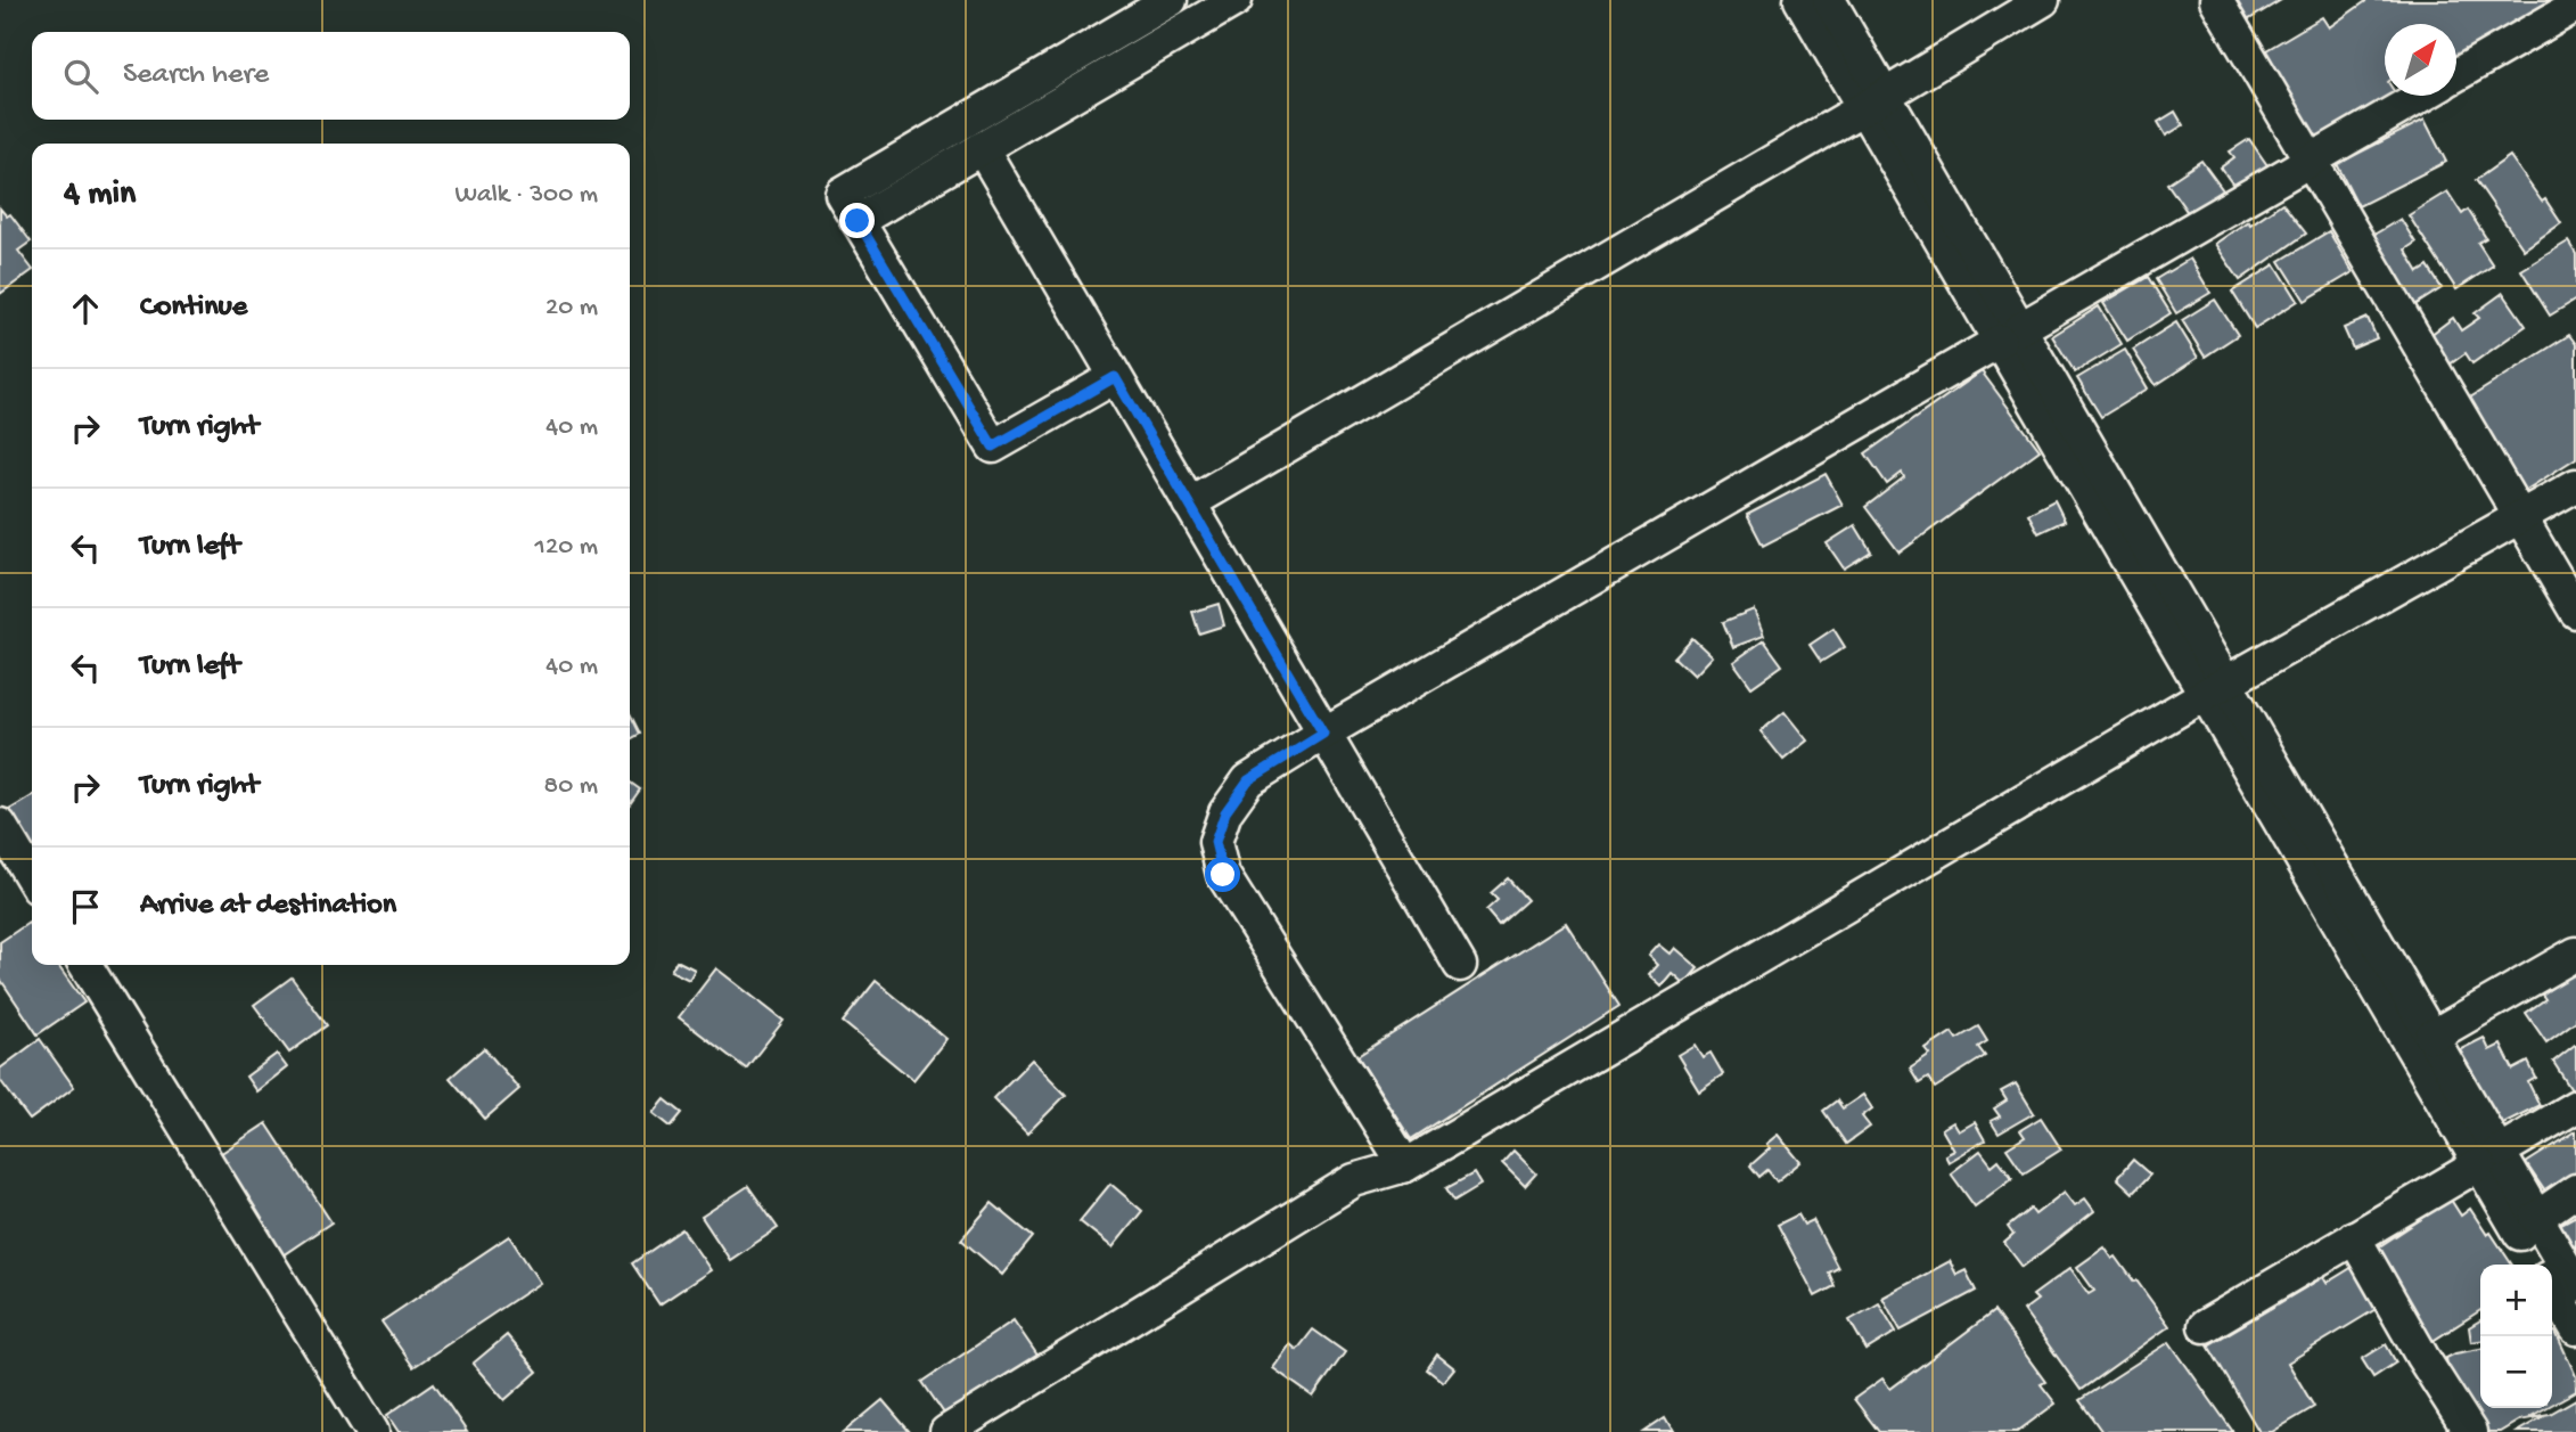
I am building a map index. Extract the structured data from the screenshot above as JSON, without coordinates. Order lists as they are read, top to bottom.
{
  "north": "top right",
  "page": {
    "search": "Search here",
    "heading": ["4 min", "Walk · 300 m"],
    "list": [
      ["Continue", "20 m"],
      ["Turn right", "40 m"],
      ["Turn left", "120 m"],
      ["Turn left", "40 m"],
      ["Turn right", "80 m"],
      "Arrive at destination"
    ],
    "map_buttons": ["+", "−"]
  }
}
